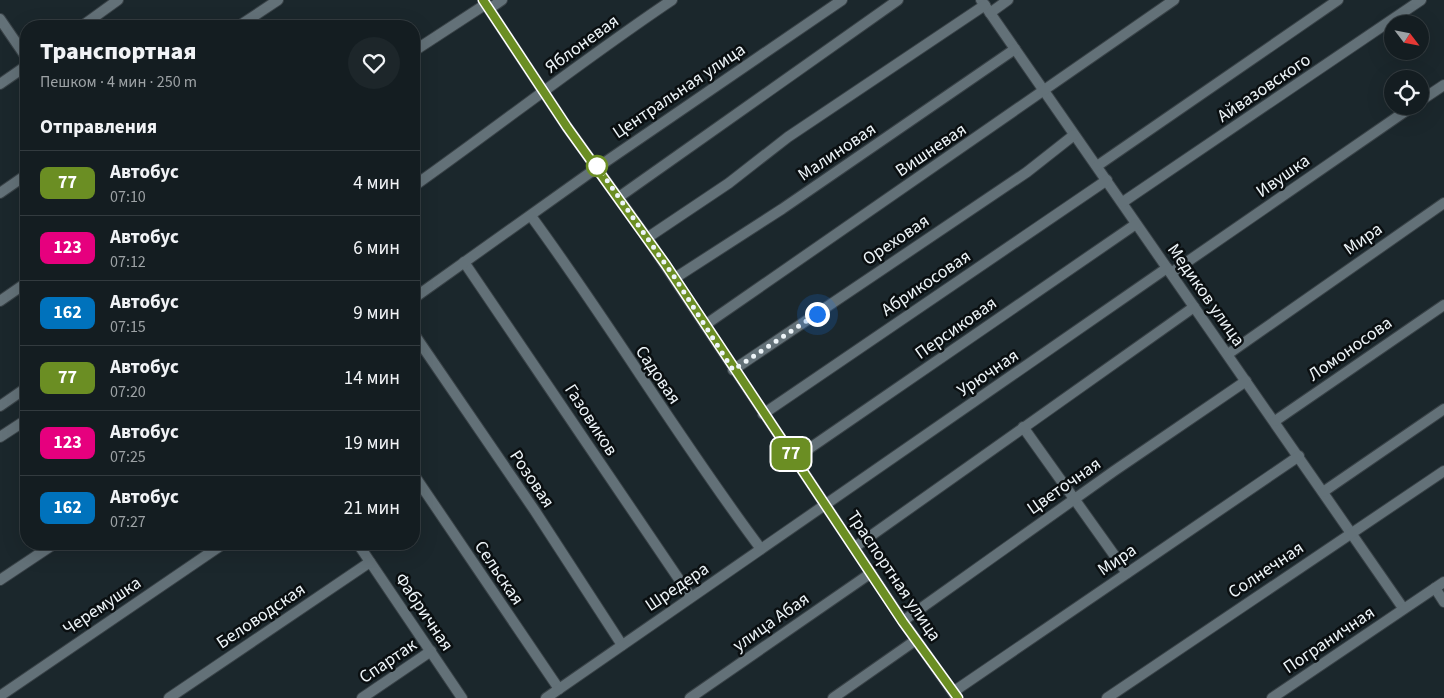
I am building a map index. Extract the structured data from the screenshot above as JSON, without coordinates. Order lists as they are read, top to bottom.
{
  "streets": {
    "street": [
      "Яблоневая",
      "Айвазовского",
      "Центральная улица",
      "Вишневая",
      "Малиновая",
      "Ивушка",
      "Мира",
      "Ореховая",
      "Абрикосовая",
      "Медиков улица",
      "Персиковая",
      "Ломоносова",
      "Урючная",
      "Садовая",
      "Газовиков",
      "Розовая",
      "Цветочная",
      "Солнечная",
      "Сельская",
      "Траспортная улица",
      "Шредера",
      "Черемушка",
      "Фабричная",
      "Беловодская",
      "улица Абая",
      "Пограничная",
      "Спартак"
    ]
  },
  "crossings": [
    ["Яблоневая", "Траспортная улица"],
    ["Айвазовского", "Медиков улица"],
    ["Центральная улица", "Садовая"],
    ["Центральная улица", "Газовиков"],
    ["Центральная улица", "Траспортная улица"],
    ["Вишневая", "Медиков улица"],
    ["Вишневая", "Траспортная улица"],
    ["Малиновая", "Медиков улица"],
    ["Малиновая", "Траспортная улица"],
    ["Ивушка", "Медиков улица"],
    ["Ивушка", "Урючная"],
    ["Мира", "Медиков улица"],
    ["Мира", "Траспортная улица"],
    ["Ореховая", "Медиков улица"],
    ["Ореховая", "Траспортная улица"],
    ["Абрикосовая", "Медиков улица"],
    ["Абрикосовая", "Траспортная улица"],
    ["Медиков улица", "Персиковая"],
    ["Медиков улица", "Ломоносова"],
    ["Медиков улица", "Урючная"],
    ["Медиков улица", "Цветочная"],
    ["Медиков улица", "Солнечная"],
    ["Медиков улица", "Пограничная"],
    ["Персиковая", "Траспортная улица"],
    ["Урючная", "Траспортная улица"],
    ["Урючная", "Шредера"],
    ["Садовая", "Шредера"],
    ["Газовиков", "Шредера"],
    ["Розовая", "Шредера"],
    ["Цветочная", "Траспортная улица"],
    ["Сельская", "Шредера"],
    ["Траспортная улица", "Шредера"],
    ["Траспортная улица", "улица Абая"],
    ["Фабричная", "Беловодская"],
    ["Фабричная", "Спартак"]
  ],
  "lines": ["bus line 77"],
  "north": "bottom right",
  "page": {
    "on_map": "77",
    "heading": [
      ["Транспортная", "Пешком · 4 мин · 250 m"],
      "Отправления"
    ],
    "list": [
      {
        "mark": "77",
        "name": "Автобус",
        "note": "07:10",
        "value": "4 мин"
      },
      {
        "mark": "123",
        "name": "Автобус",
        "note": "07:12",
        "value": "6 мин"
      },
      {
        "mark": "162",
        "name": "Автобус",
        "note": "07:15",
        "value": "9 мин"
      },
      {
        "mark": "77",
        "name": "Автобус",
        "note": "07:20",
        "value": "14 мин"
      },
      {
        "mark": "123",
        "name": "Автобус",
        "note": "07:25",
        "value": "19 мин"
      },
      {
        "mark": "162",
        "name": "Автобус",
        "note": "07:27",
        "value": "21 мин"
      }
    ]
  }
}
